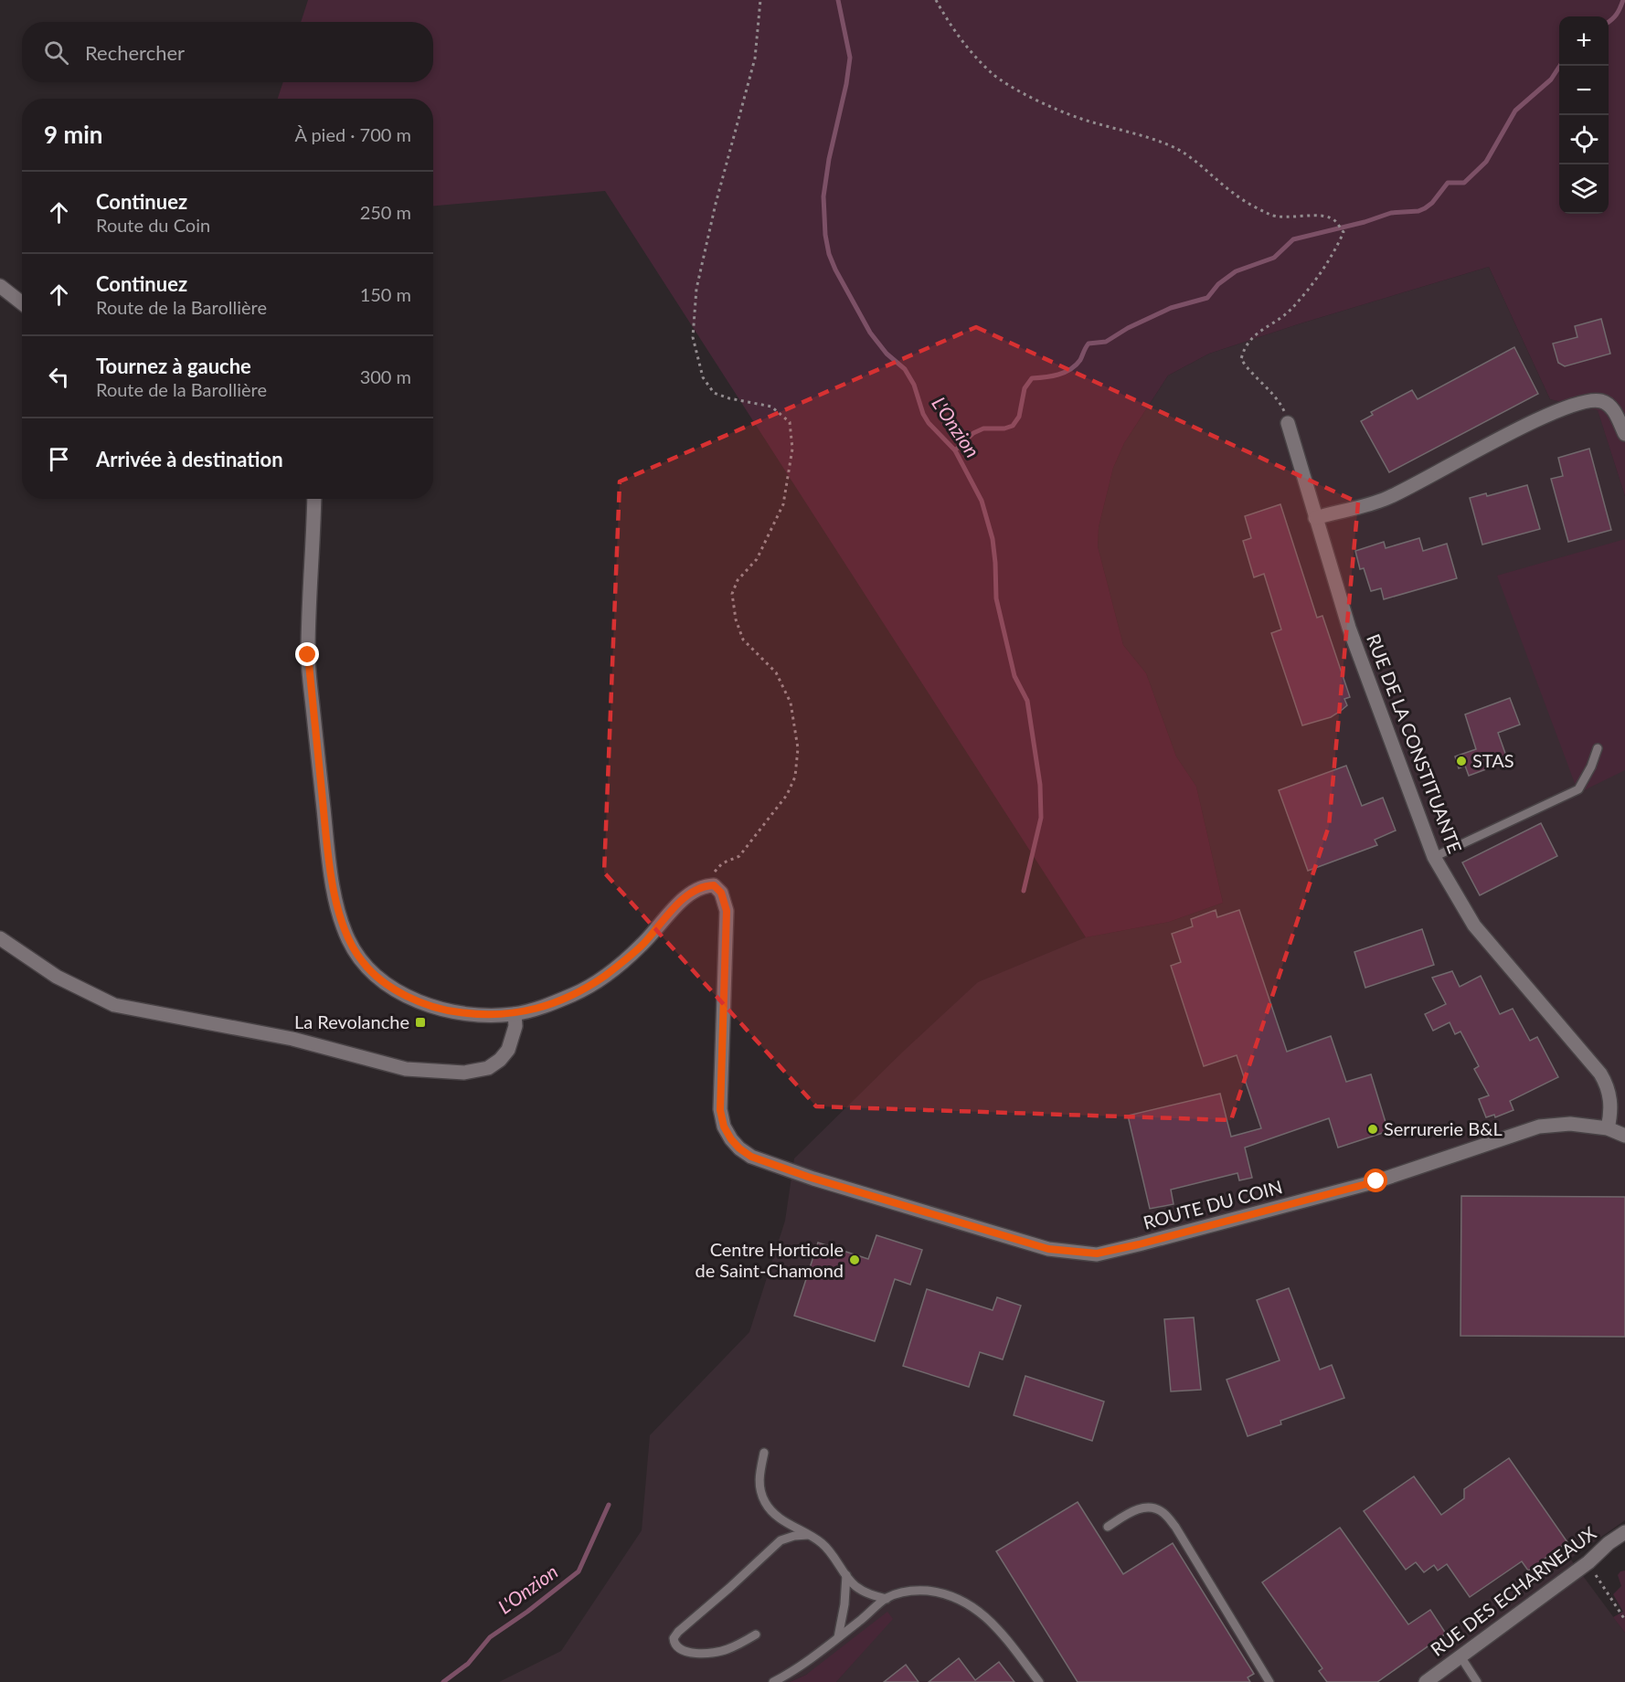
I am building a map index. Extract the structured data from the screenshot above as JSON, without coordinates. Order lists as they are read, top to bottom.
{
  "streets": {
    "main road": ["RUE DE LA CONSTITUANTE", "ROUTE DU COIN", "RUE DES ECHARNEAUX"]
  },
  "crossings": [
    ["RUE DE LA CONSTITUANTE", "ROUTE DU COIN"]
  ],
  "water": ["L'Onzion"],
  "places": {
    "other": ["STAS", "Serrurerie B&L", "Centre Horticole de Saint-Chamond"],
    "transit": ["La Revolanche"]
  },
  "page": {
    "map_buttons": ["+", "−"],
    "search": "Rechercher",
    "heading": ["9 min", "À pied · 700 m"],
    "list": [
      ["Continuez", "Route du Coin", "250 m"],
      ["Continuez", "Route de la Barollière", "150 m"],
      ["Tournez à gauche", "Route de la Barollière", "300 m"],
      "Arrivée à destination"
    ]
  }
}
